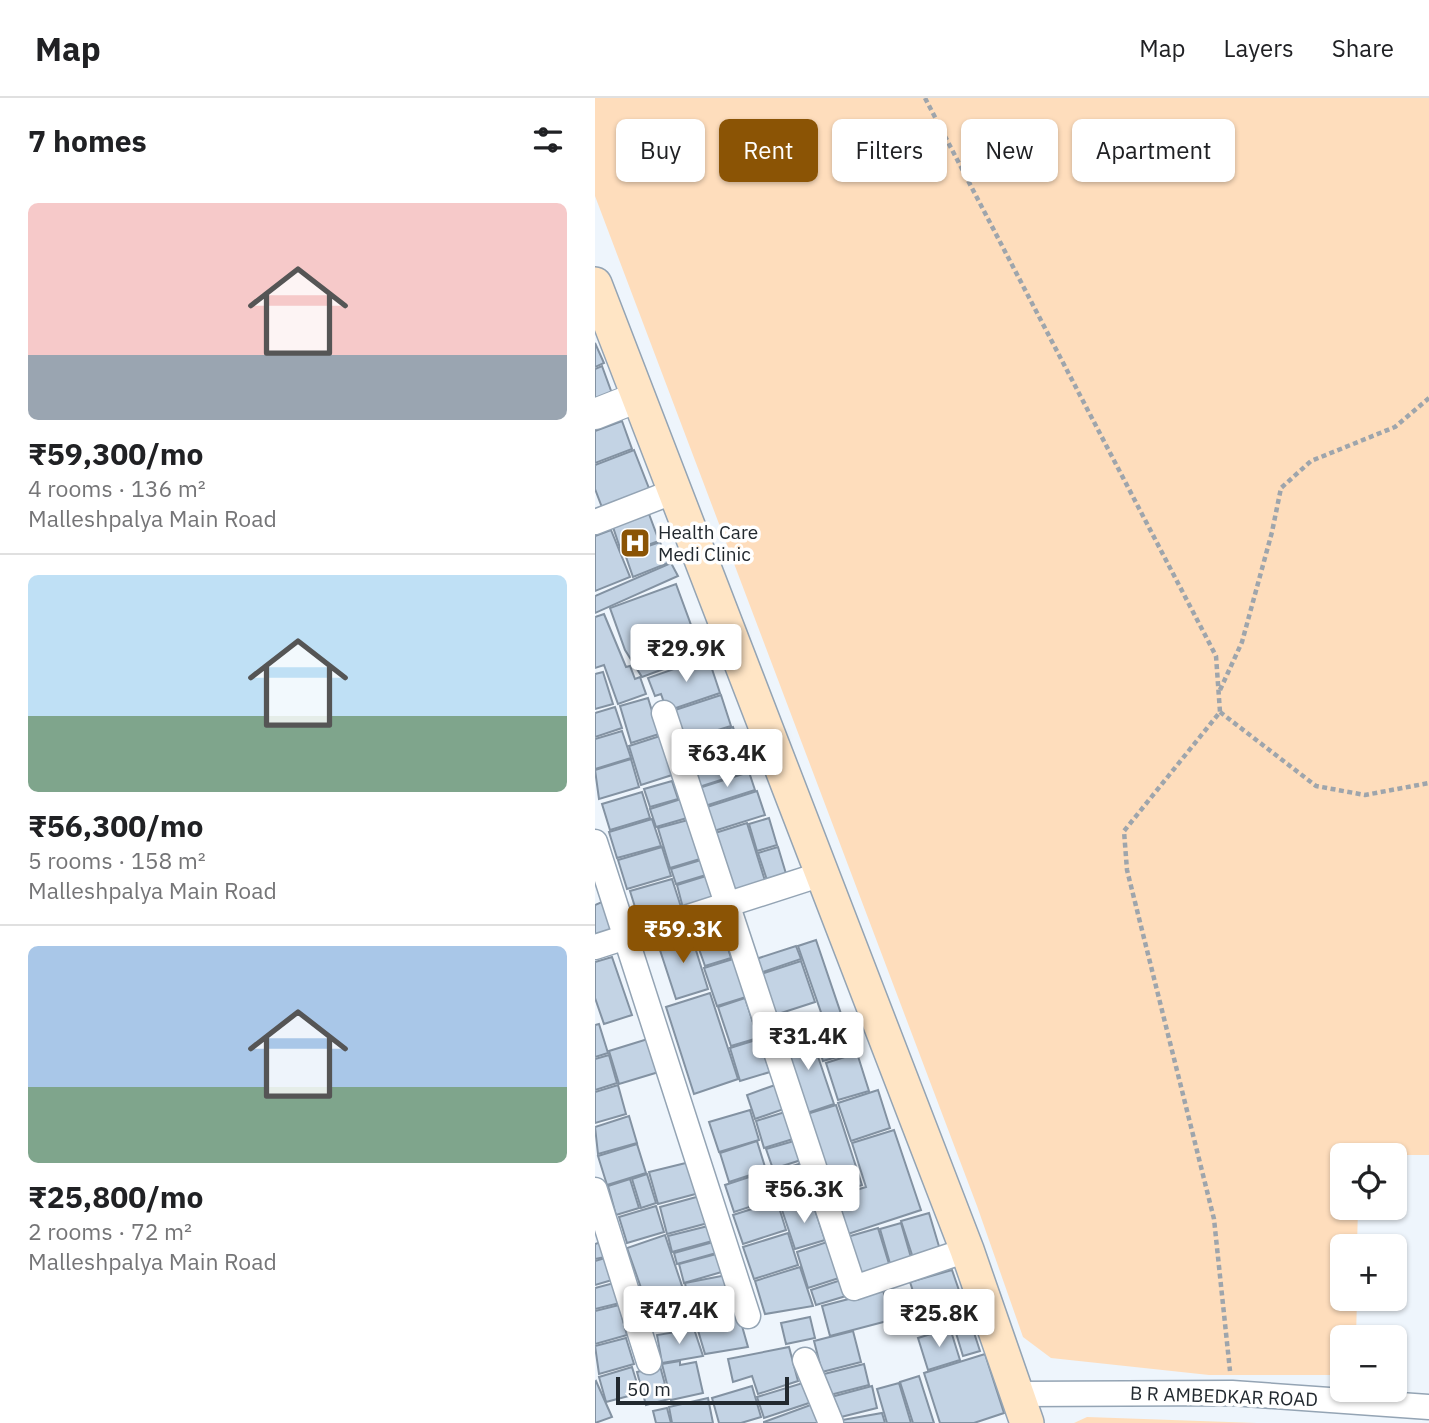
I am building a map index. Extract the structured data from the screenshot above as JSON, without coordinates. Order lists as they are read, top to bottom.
{
  "streets": {
    "street": ["B R AMBEDKAR ROAD"]
  },
  "places": {
    "hospital": ["Health Care Medi Clinic"]
  },
  "scale_bar": "50 m",
  "page": {
    "header": "Map",
    "nav": ["Map", "Layers", "Share"],
    "heading": "7 homes",
    "chip": [
      "Buy",
      "Rent",
      "Filters",
      "New",
      "Apartment"
    ],
    "list": [
      {
        "name": "₹59,300/mo",
        "note": "4 rooms · 136 m² · Malleshpalya Main Road"
      },
      {
        "name": "₹56,300/mo",
        "note": "5 rooms · 158 m² · Malleshpalya Main Road"
      },
      {
        "name": "₹25,800/mo",
        "note": "2 rooms · 72 m² · Malleshpalya Main Road"
      }
    ],
    "price": [
      "₹29.9K",
      "₹63.4K",
      "₹59.3K",
      "₹31.4K",
      "₹56.3K",
      "₹47.4K",
      "₹25.8K"
    ],
    "map_buttons": ["+", "−"],
    "scale": "50 m"
  }
}
